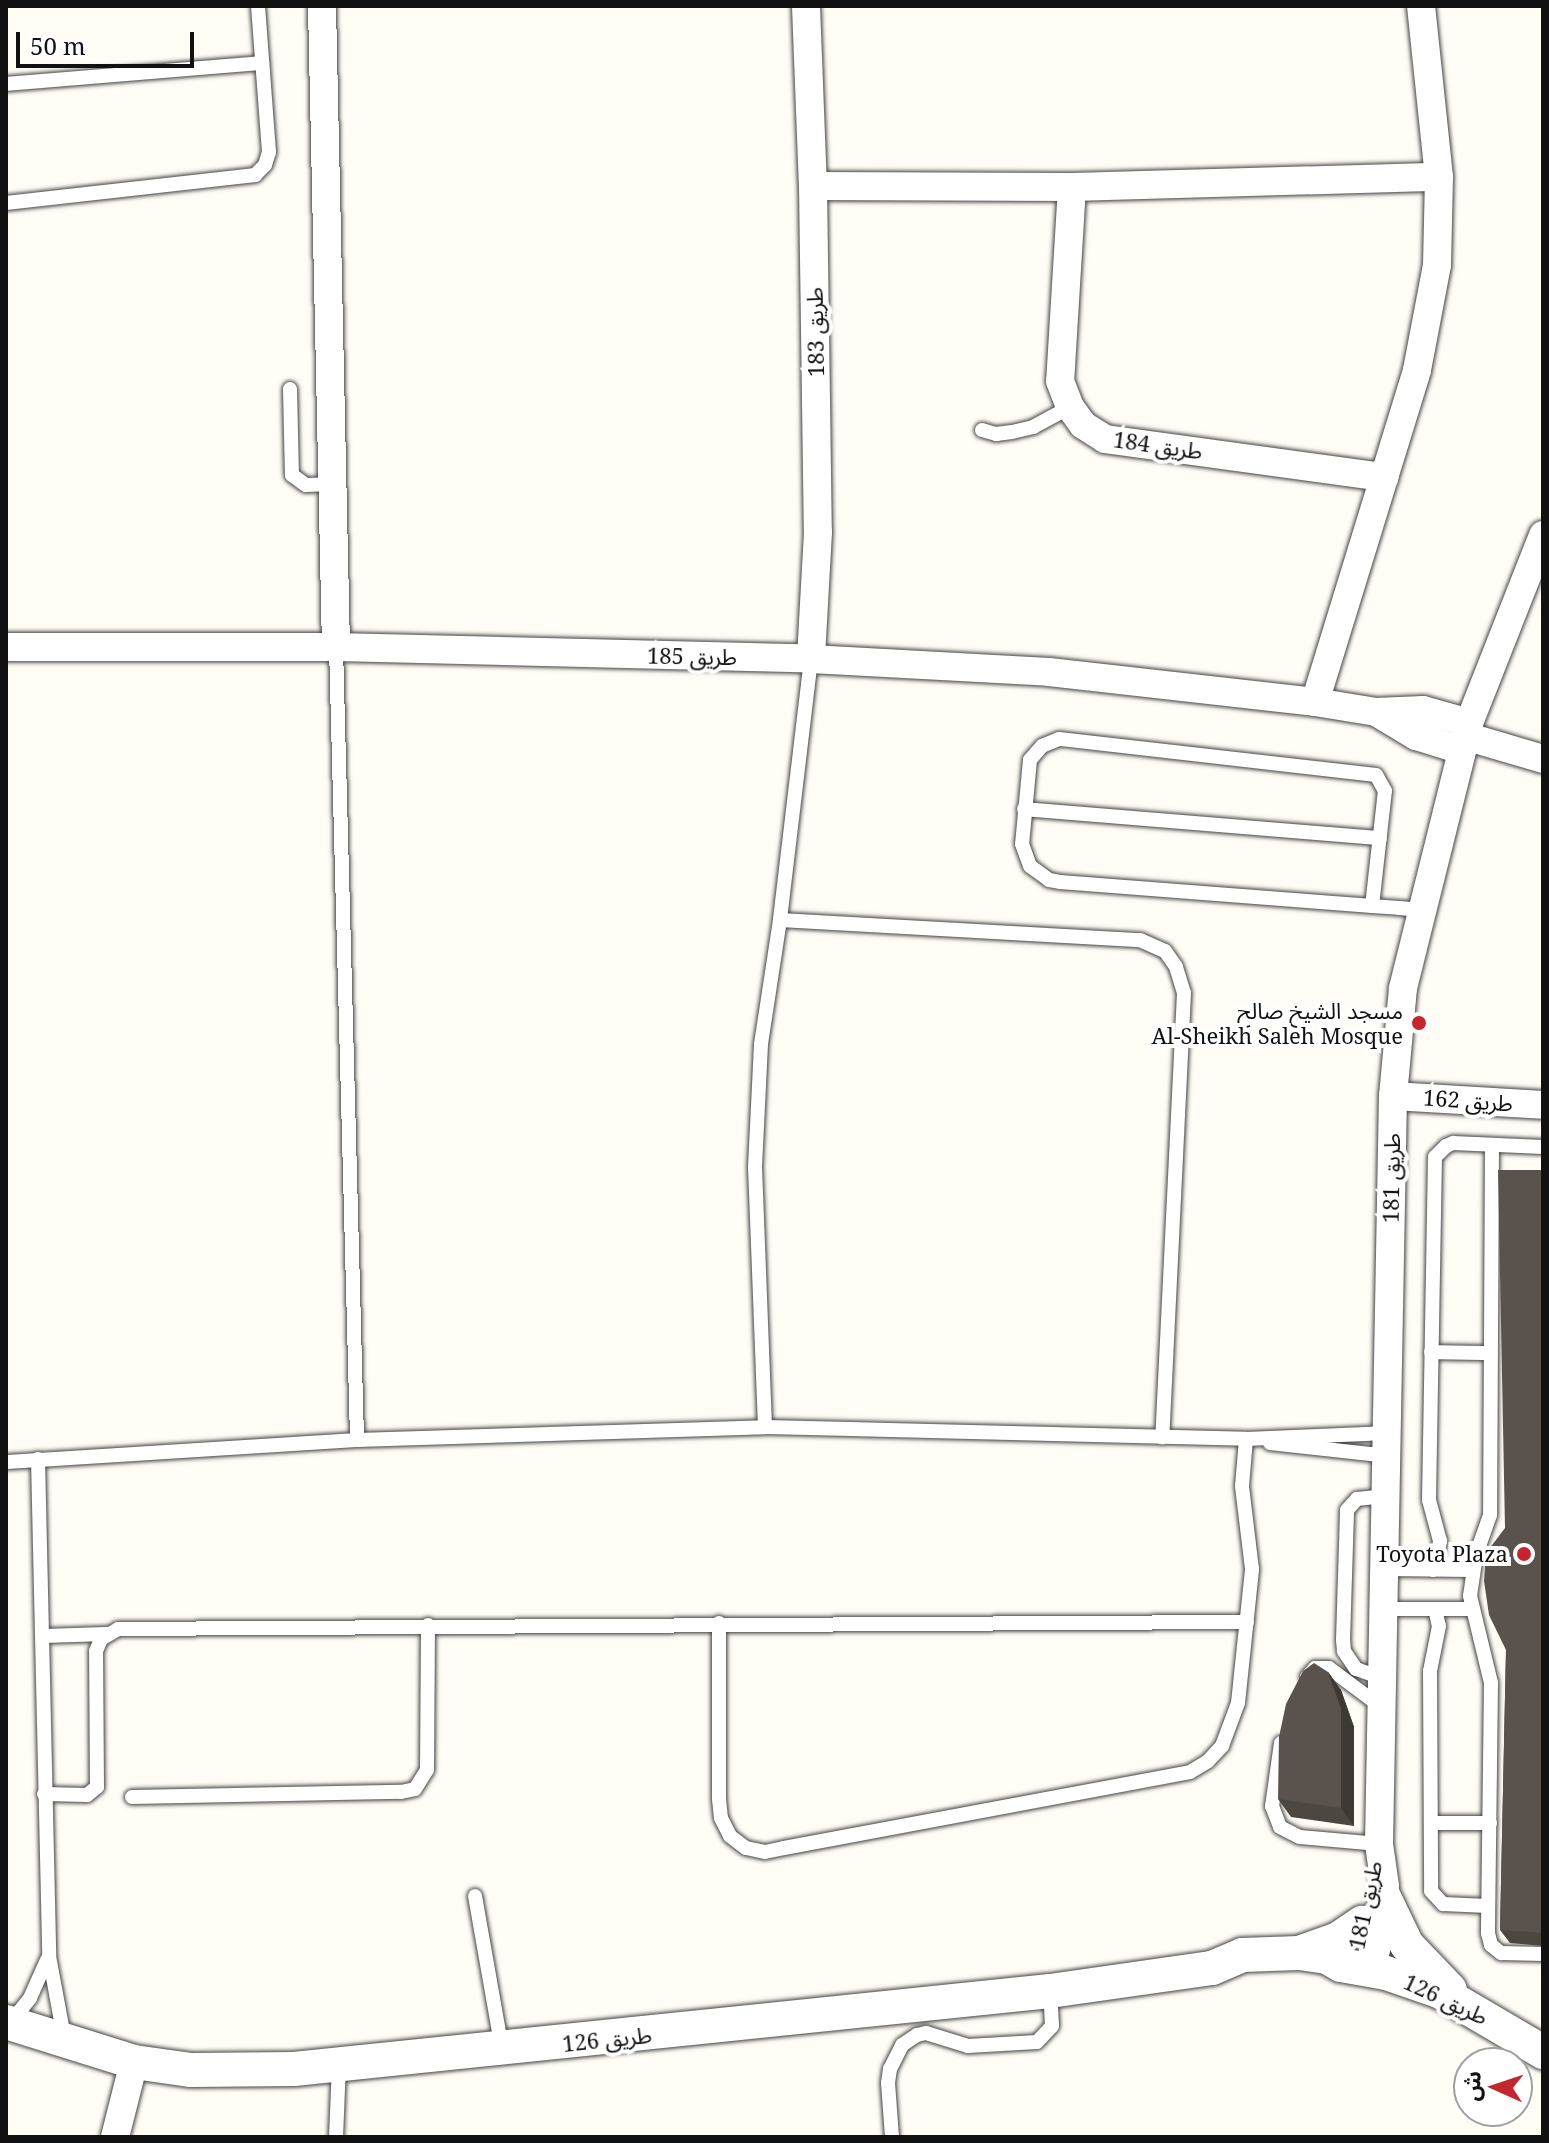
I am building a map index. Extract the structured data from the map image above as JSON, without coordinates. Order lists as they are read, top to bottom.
{
  "streets": {
    "street": [
      "طريق 183",
      "طريق 184",
      "طريق 185",
      "طريق 162",
      "طريق 181",
      "طريق 126"
    ]
  },
  "crossings": [
    ["طريق 183", "طريق 185"],
    ["طريق 185", "طريق 181"],
    ["طريق 162", "طريق 181"],
    ["طريق 181", "طريق 126"]
  ],
  "places": ["مسجد الشيخ صالح Al-Sheikh Saleh Mosque", "Toyota Plaza"],
  "scale_bar": "50 m",
  "north": "left"
}
